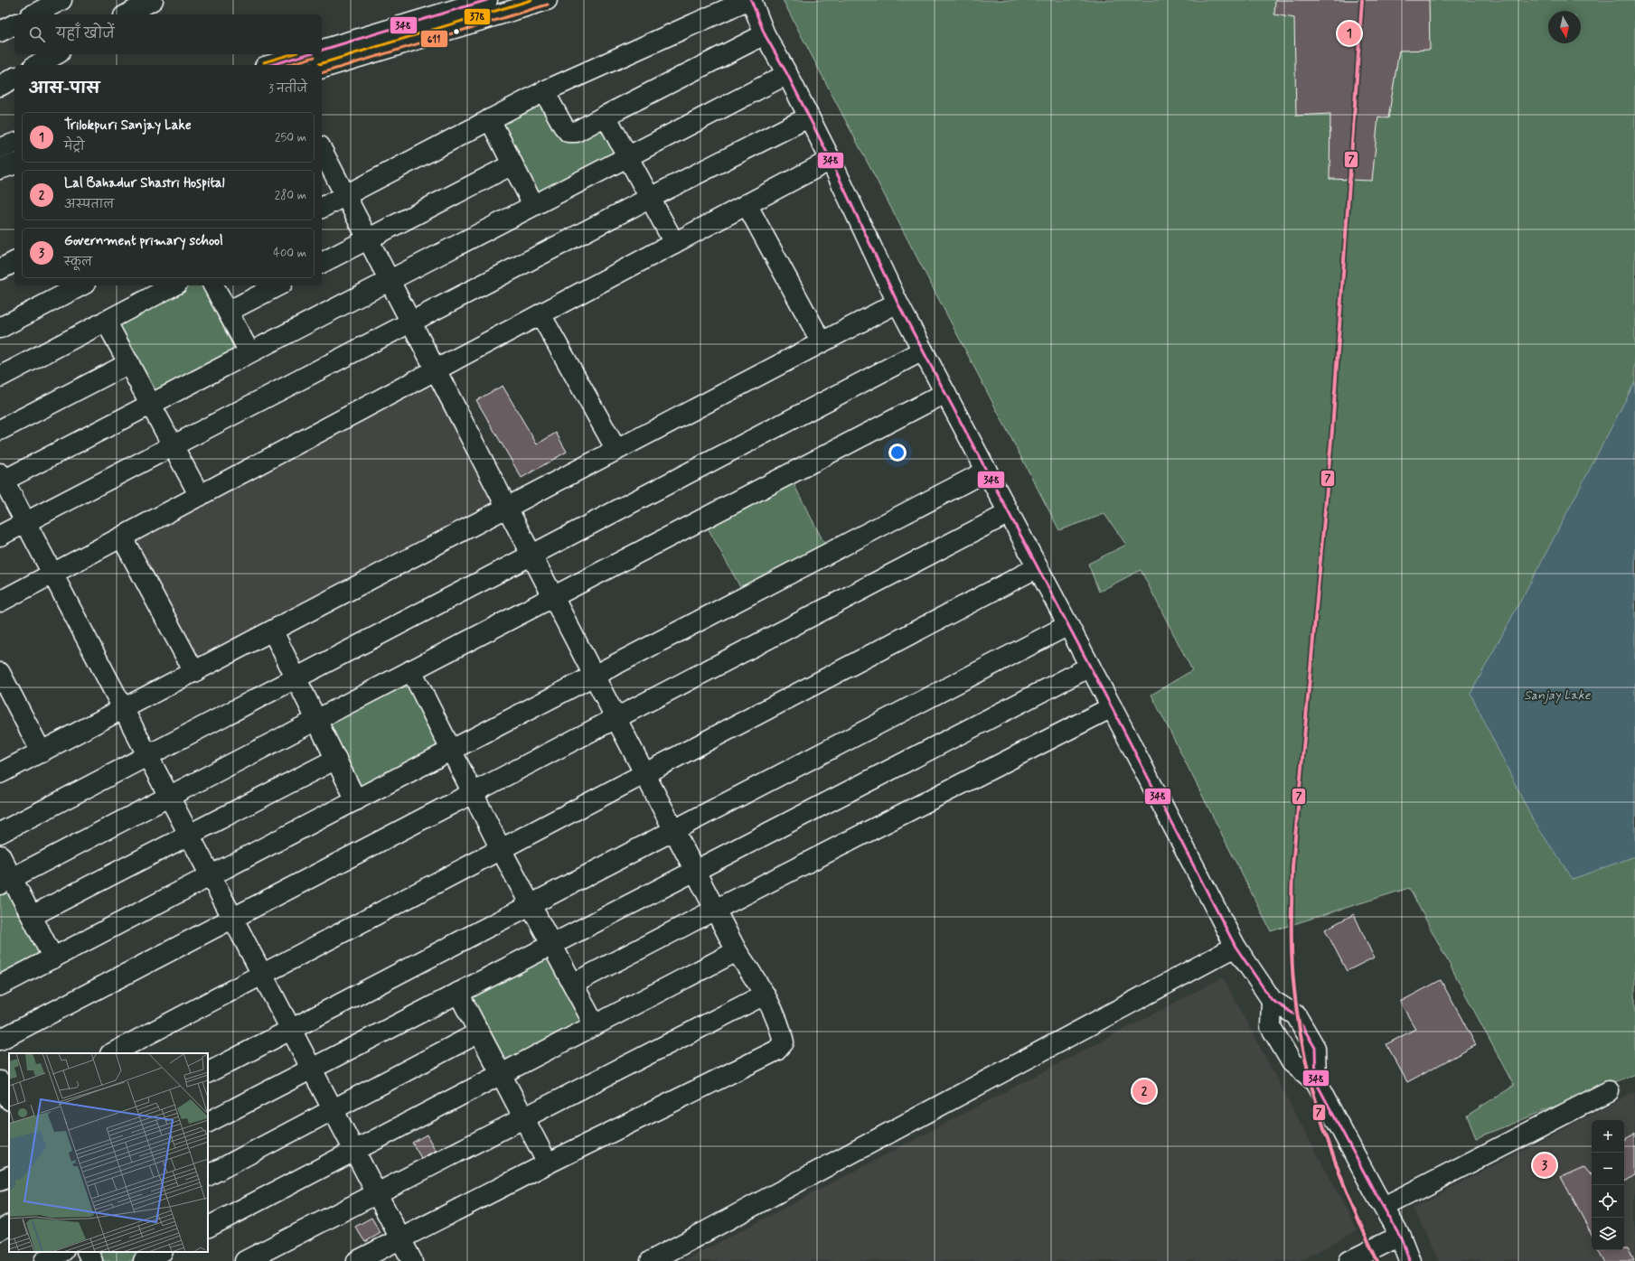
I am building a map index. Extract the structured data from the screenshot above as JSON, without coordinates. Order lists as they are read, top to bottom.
{
  "water": ["Sanjay Lake"],
  "lines": [
    "transit line 7",
    "transit line 348",
    "transit line 378",
    "transit line 611"
  ],
  "north": "bottom",
  "page": {
    "search": "यहाँ खोजें",
    "pins": ["1", "2", "3"],
    "heading": ["आस-पास", "3 नतीजे"],
    "list": [
      {
        "mark": "1",
        "name": "Trilokpuri Sanjay Lake",
        "note": "मेट्रो",
        "value": "250 m"
      },
      {
        "mark": "2",
        "name": "Lal Bahadur Shastri Hospital",
        "note": "अस्पताल",
        "value": "280 m"
      },
      {
        "mark": "3",
        "name": "Government primary school",
        "note": "स्कूल",
        "value": "400 m"
      }
    ],
    "map_buttons": ["+", "−"]
  }
}
